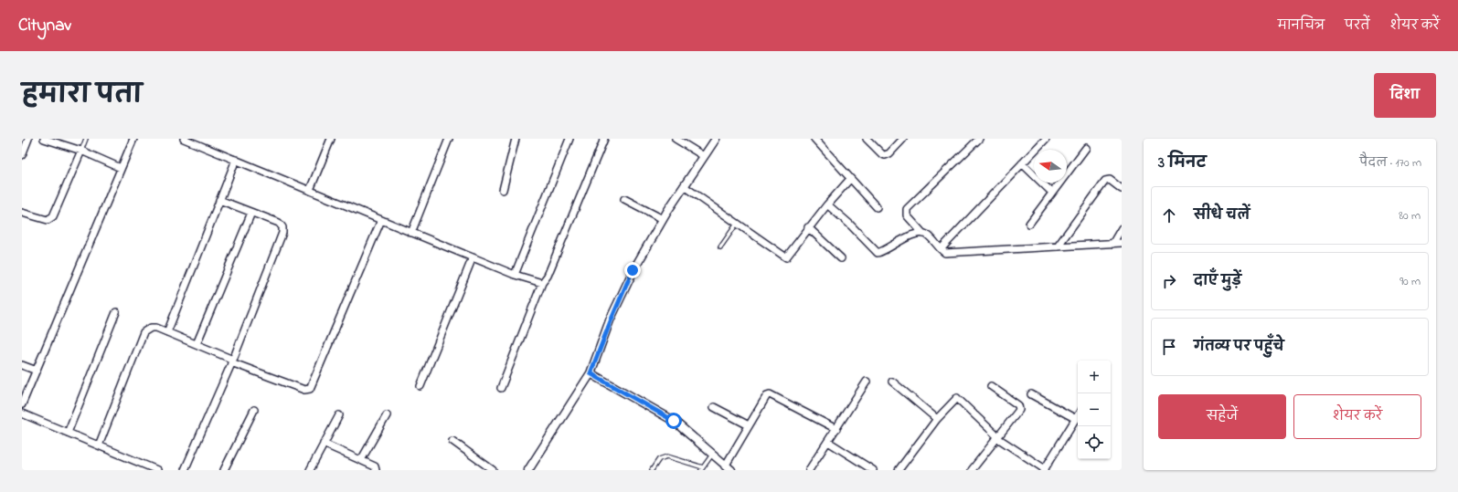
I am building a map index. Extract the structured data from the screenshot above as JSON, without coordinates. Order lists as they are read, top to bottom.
{
  "north": "left",
  "page": {
    "header": "Citynav",
    "nav": ["मानचित्र", "परतें", "शेयर करें"],
    "title": "हमारा पता",
    "buttons": [
      "दिशा",
      ["सहेजें", "शेयर करें"]
    ],
    "heading": ["3 मिनट", "पैदल · 170 m"],
    "list": [
      ["सीधे चलें", "80 m"],
      ["दाएँ मुड़ें", "90 m"],
      "गंतव्य पर पहुँचे"
    ],
    "map_buttons": ["+", "−"]
  }
}
